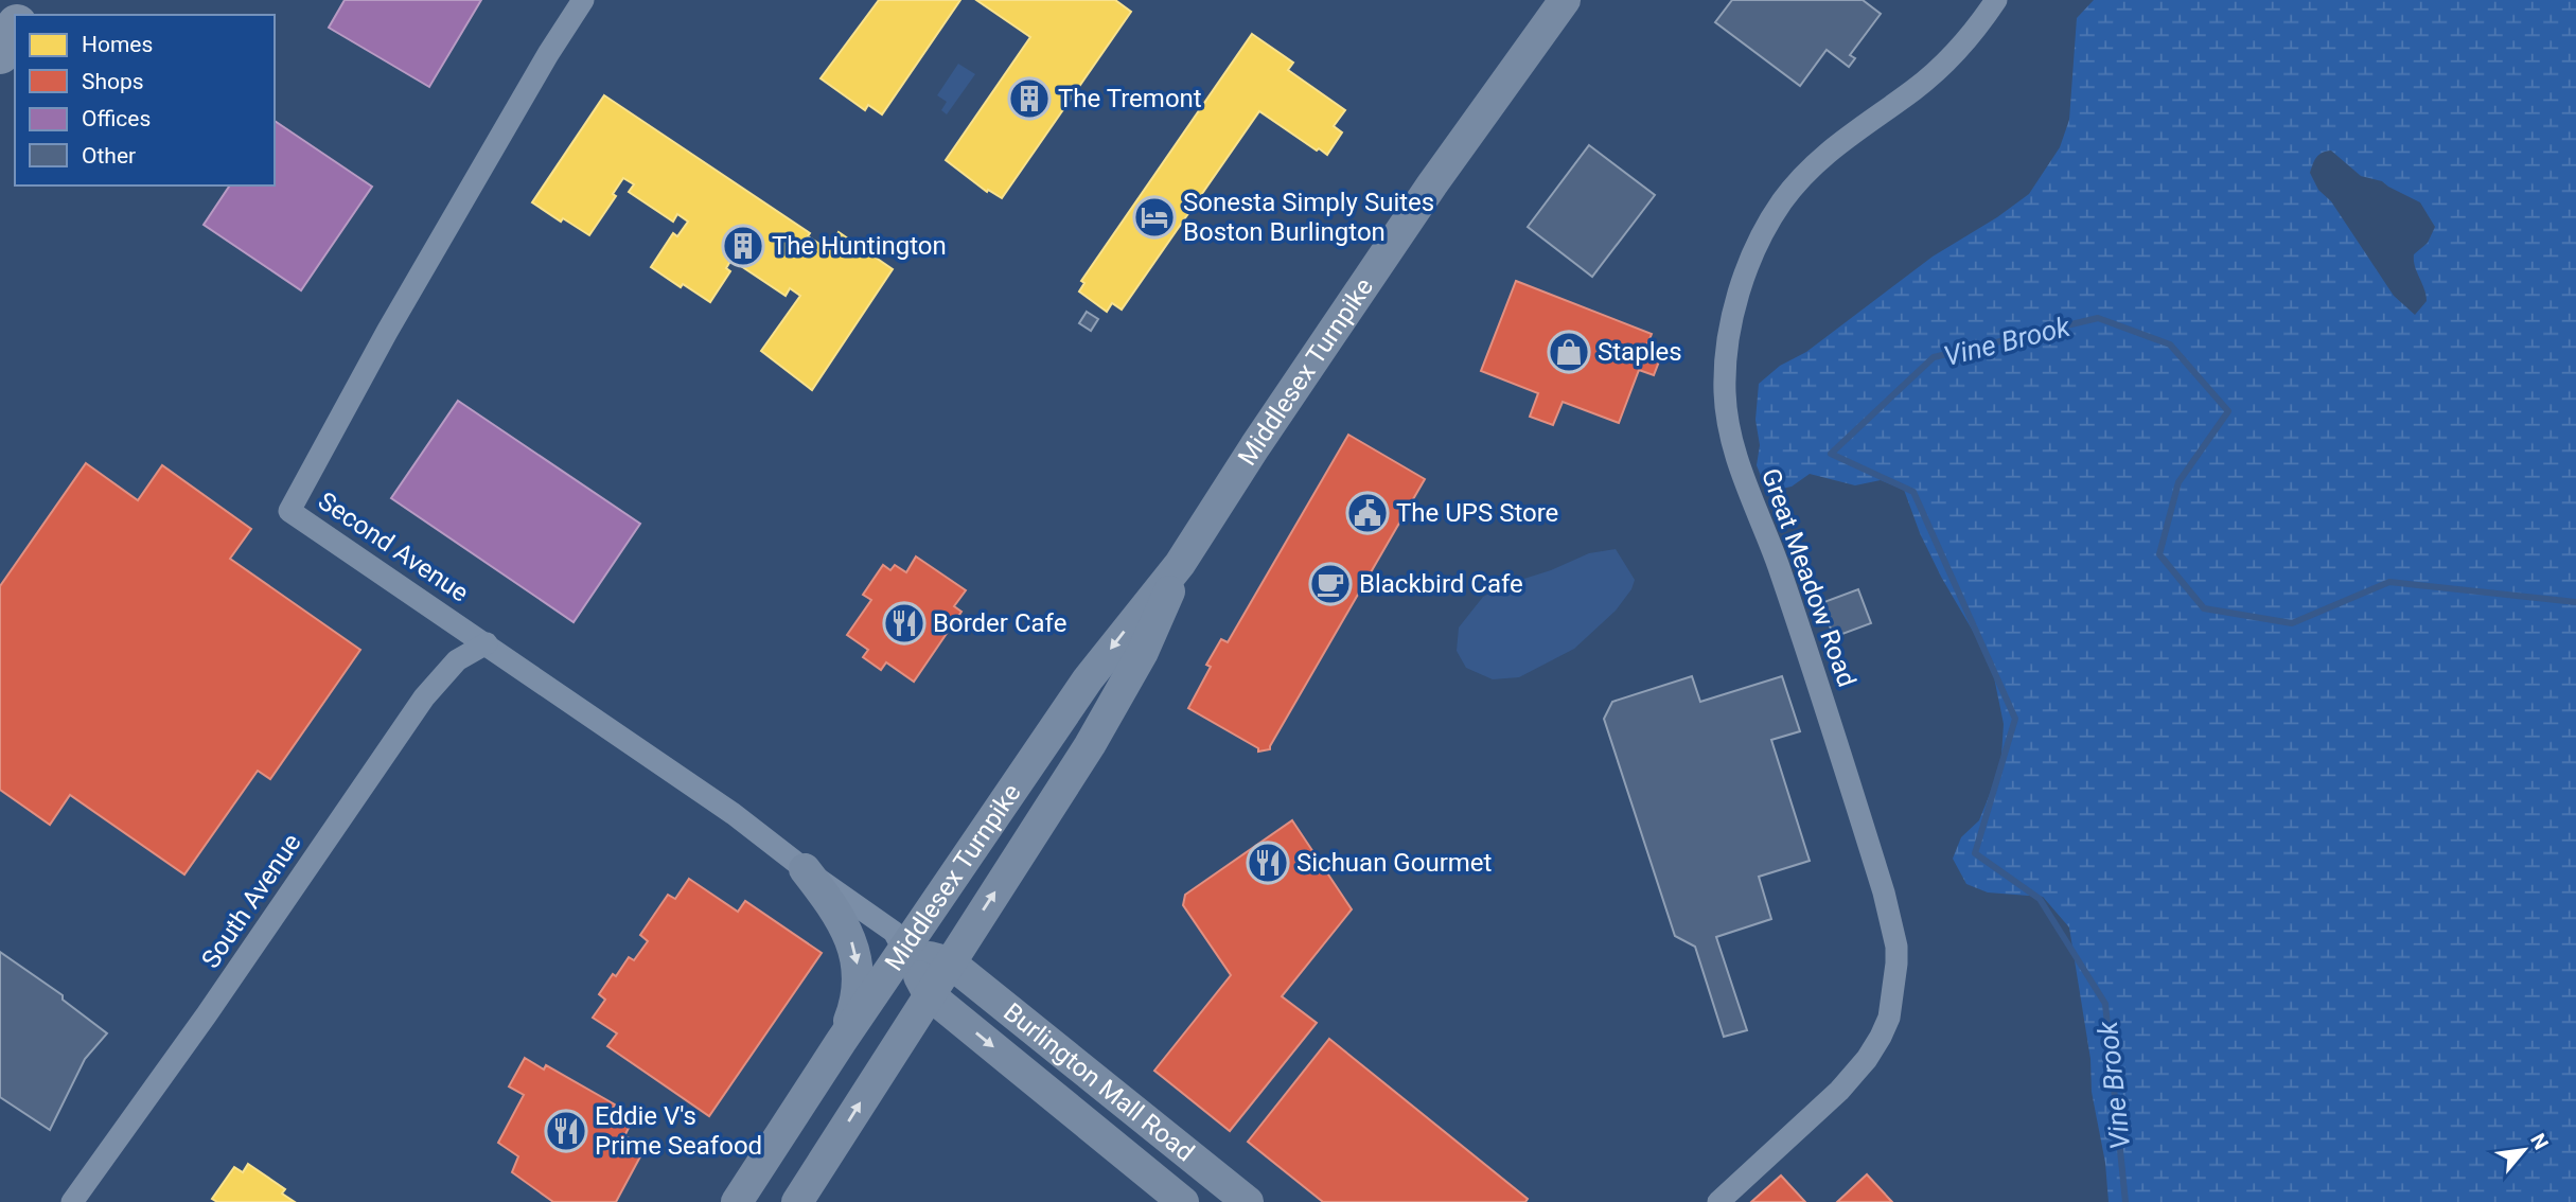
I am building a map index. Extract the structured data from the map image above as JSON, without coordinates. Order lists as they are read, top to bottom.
{
  "streets": {
    "main road": ["Middlesex Turnpike", "Burlington Mall Road"],
    "street": ["Second Avenue", "Great Meadow Road", "South Avenue"]
  },
  "crossings": [
    ["Middlesex Turnpike", "Second Avenue"],
    ["Middlesex Turnpike", "Burlington Mall Road"],
    ["Second Avenue", "South Avenue"]
  ],
  "water": ["Vine Brook"],
  "places": {
    "building": ["The Tremont", "The Huntington"],
    "hotel": ["Sonesta Simply Suites Boston Burlington"],
    "shop": ["Staples"],
    "public building": ["The UPS Store"],
    "cafe": ["Blackbird Cafe"],
    "restaurant": ["Border Cafe", "Sichuan Gourmet", "Eddie V's Prime Seafood"]
  },
  "legend": [
    "Homes",
    "Shops",
    "Offices",
    "Other"
  ],
  "north": "top right"
}
